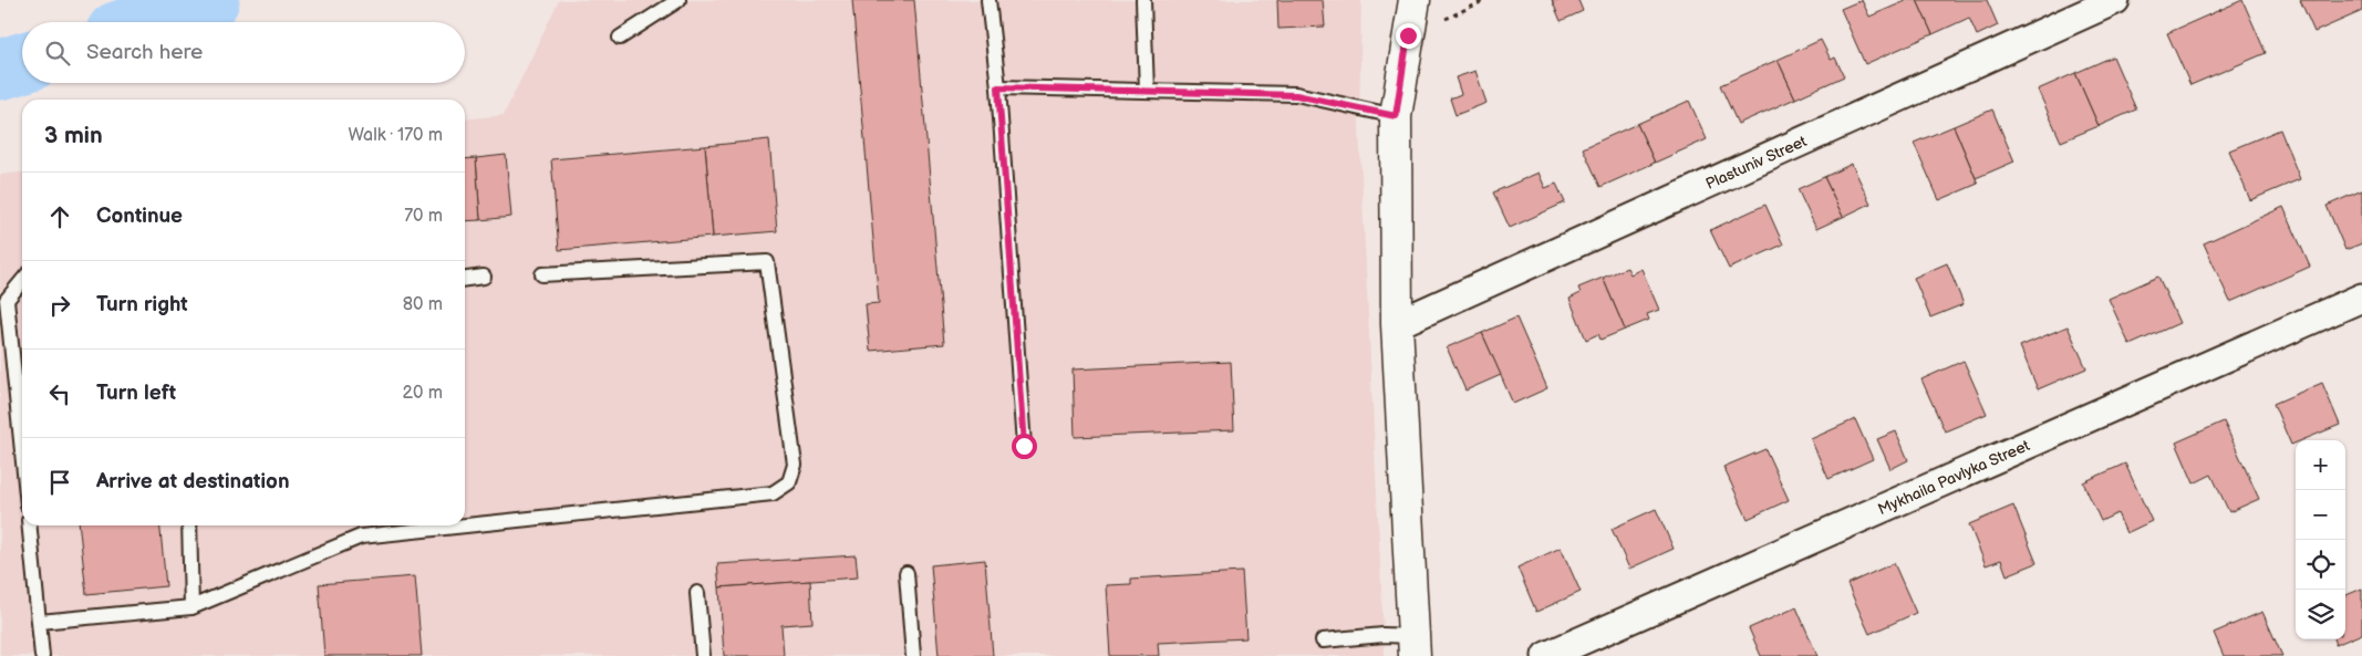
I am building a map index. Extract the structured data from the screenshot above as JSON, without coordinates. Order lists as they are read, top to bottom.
{
  "streets": {
    "street": ["Plastuniv Street", "Mykhaila Pavlyka Street"]
  },
  "page": {
    "search": "Search here",
    "heading": ["3 min", "Walk · 170 m"],
    "list": [
      ["Continue", "70 m"],
      ["Turn right", "80 m"],
      ["Turn left", "20 m"],
      "Arrive at destination"
    ],
    "map_buttons": ["+", "−"]
  }
}
